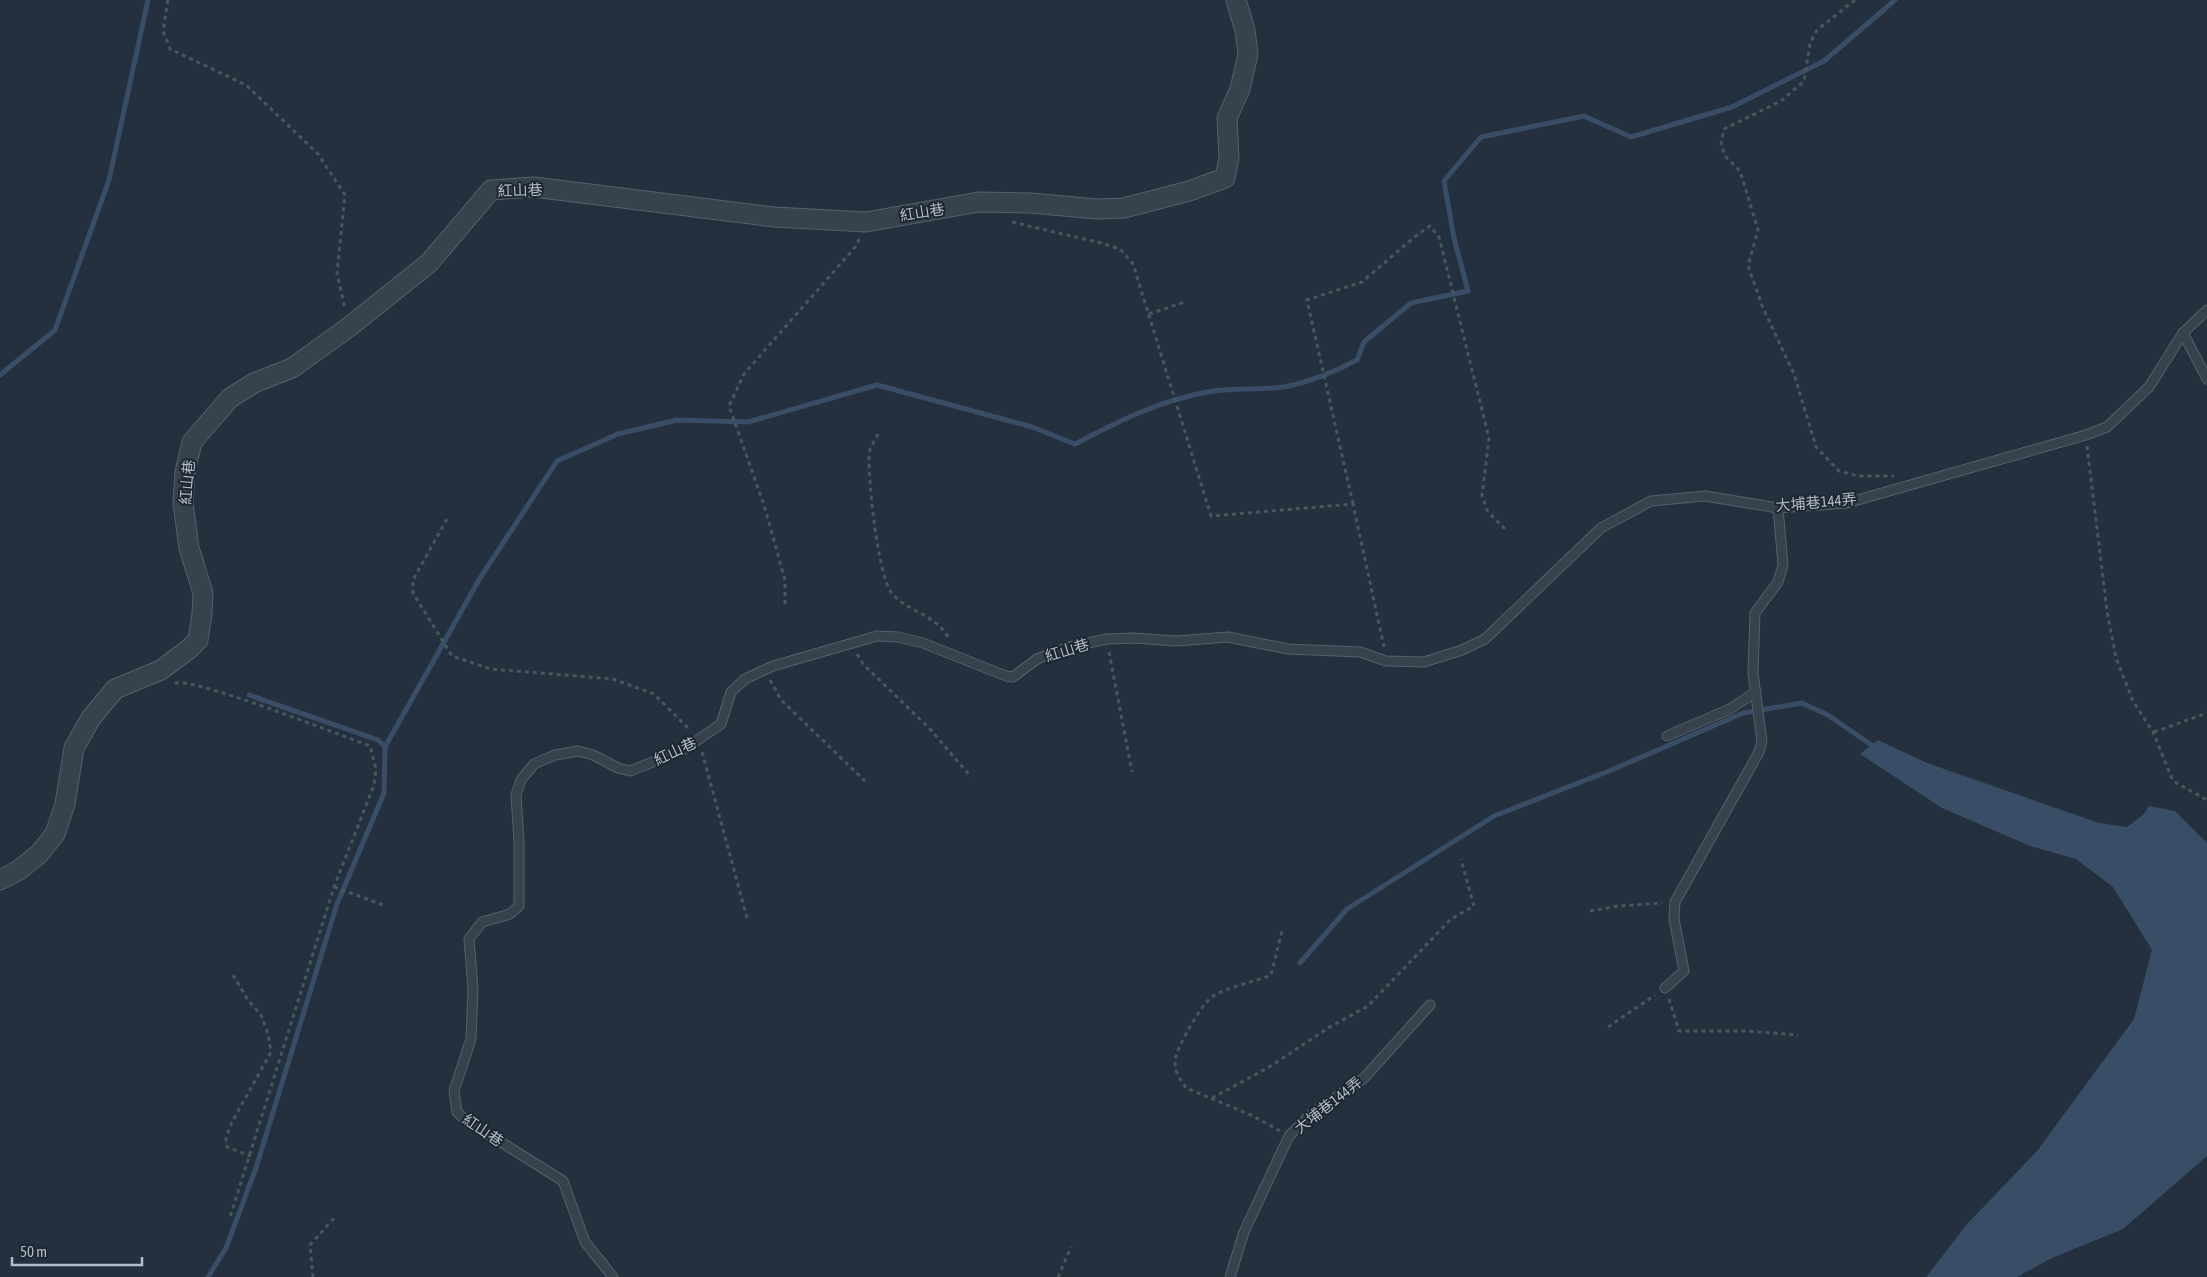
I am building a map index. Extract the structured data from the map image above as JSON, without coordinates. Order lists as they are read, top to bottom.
{
  "streets": {
    "street": ["紅山巷"],
    "lane": ["大埔巷144弄"]
  },
  "crossings": [
    ["紅山巷", "大埔巷144弄"]
  ],
  "scale_bar": "50 m"
}
